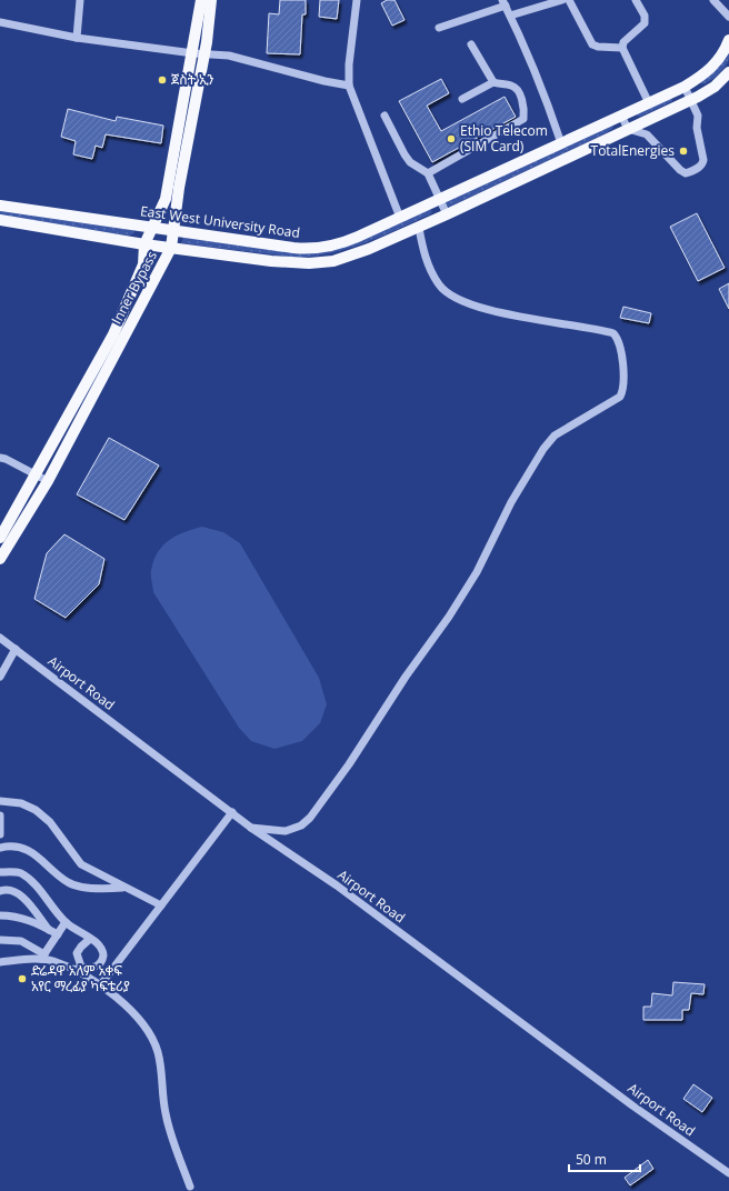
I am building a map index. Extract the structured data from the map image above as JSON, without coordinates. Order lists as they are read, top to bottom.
{
  "streets": {
    "main road": ["East West University Road", "Inner Bypass"],
    "street": ["Airport Road"]
  },
  "crossings": [
    ["East West University Road", "Inner Bypass"]
  ],
  "places": [
    "ጀስት ኢን",
    "Ethio Telecom (SIM Card)",
    "TotalEnergies",
    "ድሬዳዋ አለም አቀፍ አየር ማረፊያ ካፍቴሪያ"
  ],
  "scale_bar": "50 m"
}
